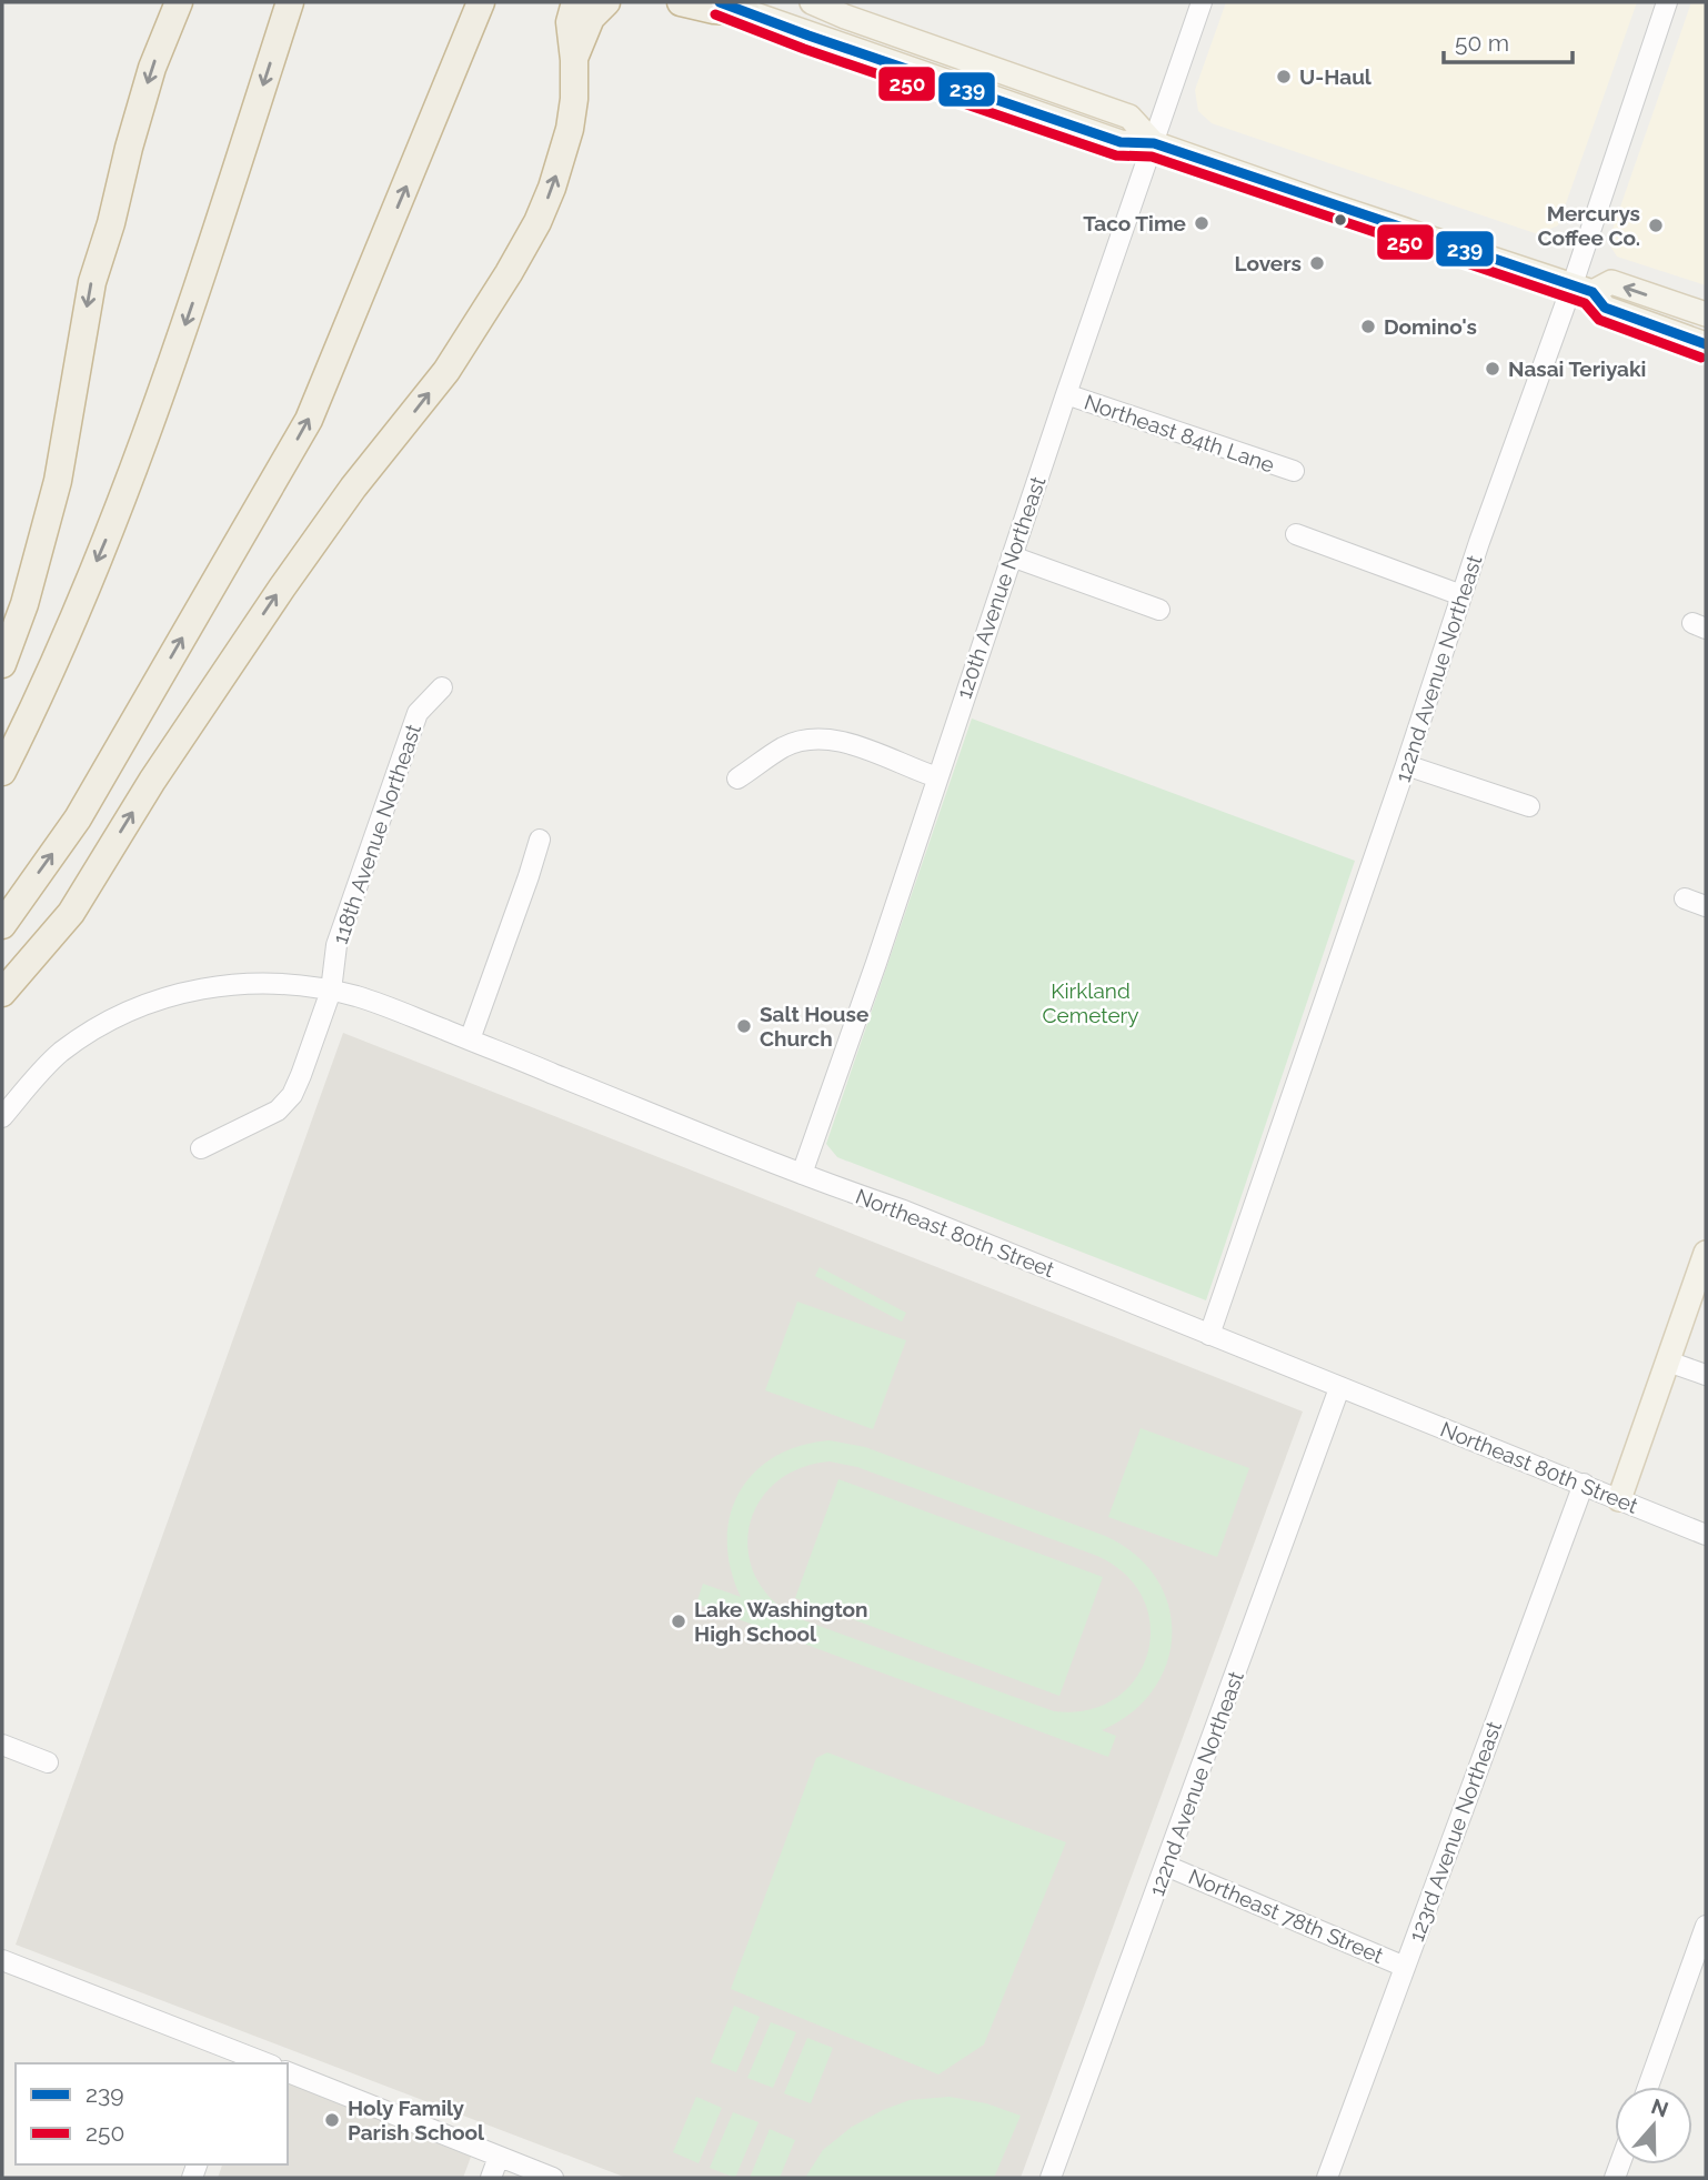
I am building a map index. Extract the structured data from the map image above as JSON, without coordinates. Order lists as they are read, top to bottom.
{
  "streets": {
    "street": [
      "Northeast 84th Lane",
      "120th Avenue Northeast",
      "122nd Avenue Northeast",
      "118th Avenue Northeast",
      "Northeast 80th Street",
      "123rd Avenue Northeast",
      "Northeast 78th Street"
    ]
  },
  "crossings": [
    ["Northeast 84th Lane", "120th Avenue Northeast"],
    ["120th Avenue Northeast", "Northeast 80th Street"],
    ["122nd Avenue Northeast", "Northeast 80th Street"],
    ["122nd Avenue Northeast", "Northeast 78th Street"],
    ["118th Avenue Northeast", "Northeast 80th Street"],
    ["Northeast 80th Street", "123rd Avenue Northeast"],
    ["123rd Avenue Northeast", "Northeast 78th Street"]
  ],
  "parks": ["Kirkland Cemetery"],
  "places": [
    "U-Haul",
    "Taco Time",
    "Mercurys Coffee Co.",
    "Lovers",
    "Domino's",
    "Nasai Teriyaki",
    "Salt House Church",
    "Lake Washington High School",
    "Holy Family Parish School"
  ],
  "lines": ["transit line 239", "transit line 250"],
  "legend": ["239", "250"],
  "scale_bar": "50 m",
  "north": "top"
}
